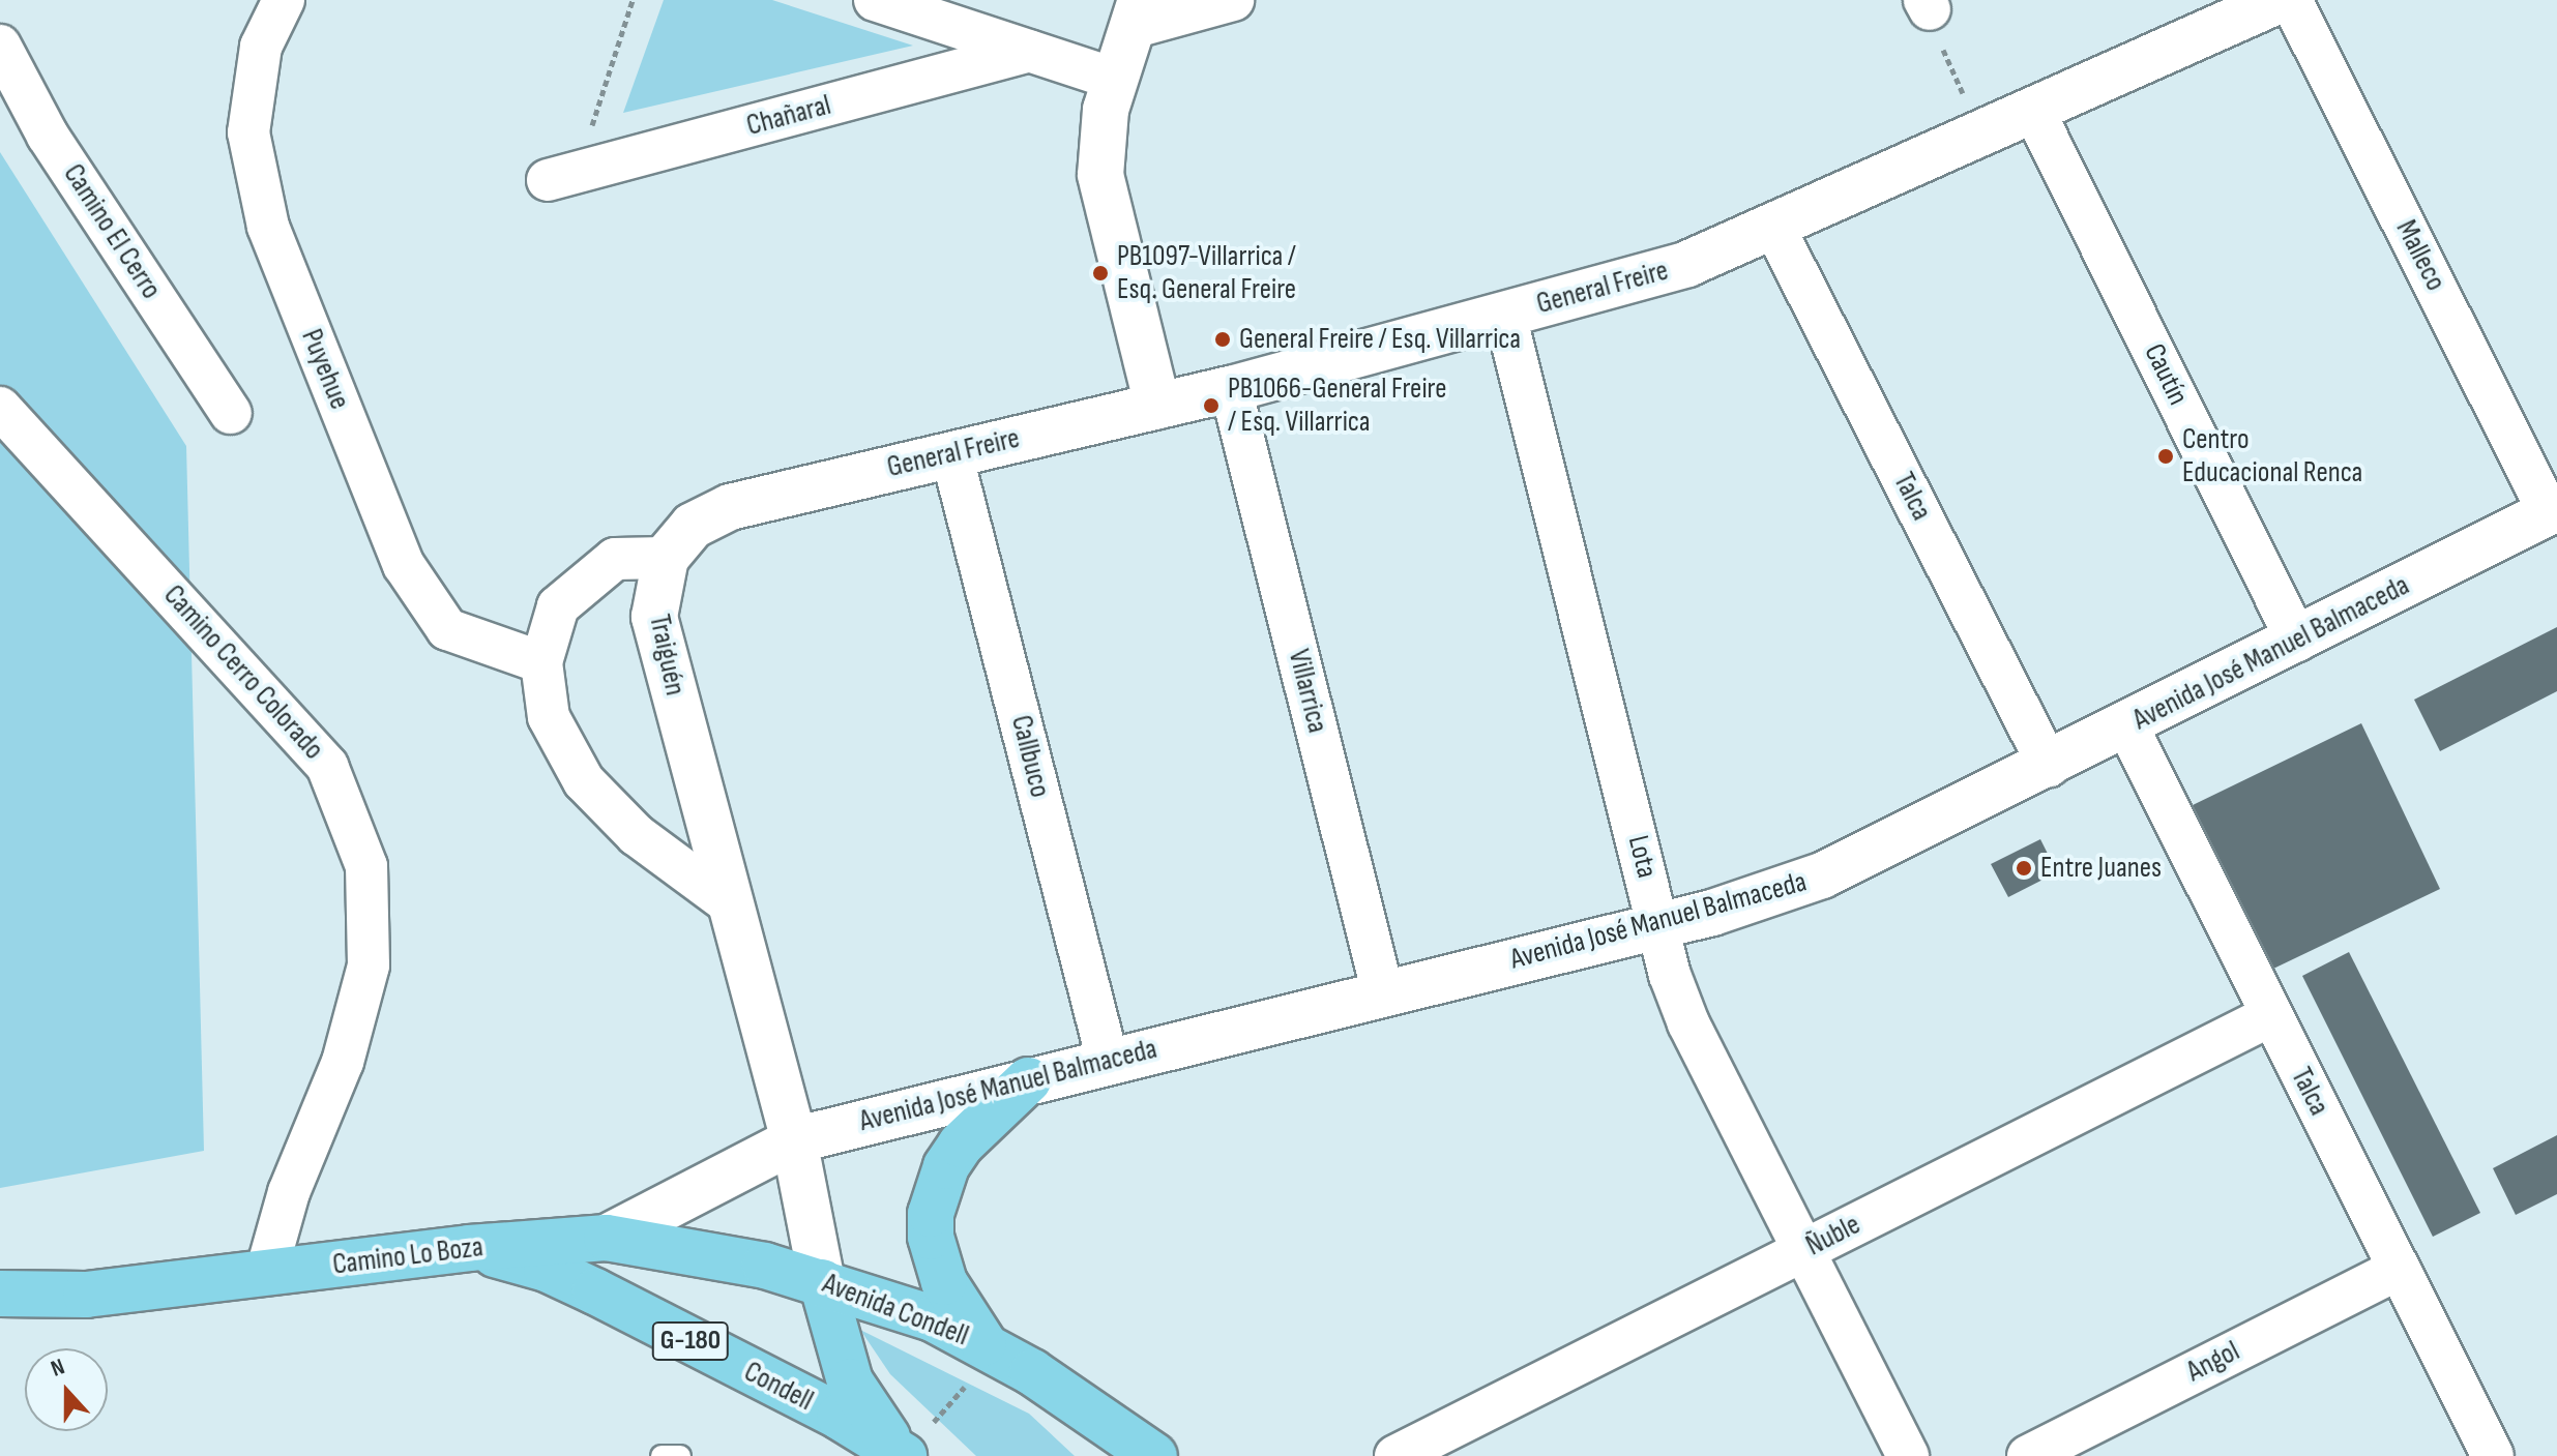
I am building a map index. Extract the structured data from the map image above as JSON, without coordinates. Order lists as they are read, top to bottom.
{
  "streets": {
    "main road": [
      "Camino Lo Boza",
      "Avenida Condell",
      "G-180",
      "Condell"
    ],
    "street": [
      "Chañaral",
      "Camino El Cerro",
      "Malleco",
      "General Freire",
      "Puyehue",
      "Cautín",
      "Talca",
      "Avenida José Manuel Balmaceda",
      "Traiguén",
      "Camino Cerro Colorado",
      "Villarrica",
      "Callbuco",
      "Lota",
      "Ñuble",
      "Angol"
    ]
  },
  "crossings": [
    ["Malleco", "Avenida José Manuel Balmaceda"],
    ["General Freire", "Cautín"],
    ["General Freire", "Talca"],
    ["General Freire", "Traiguén"],
    ["General Freire", "Villarrica"],
    ["General Freire", "Callbuco"],
    ["General Freire", "Lota"],
    ["Cautín", "Avenida José Manuel Balmaceda"],
    ["Talca", "Avenida José Manuel Balmaceda"],
    ["Talca", "Ñuble"],
    ["Talca", "Angol"],
    ["Avenida José Manuel Balmaceda", "Traiguén"],
    ["Avenida José Manuel Balmaceda", "Villarrica"],
    ["Avenida José Manuel Balmaceda", "Callbuco"],
    ["Avenida José Manuel Balmaceda", "Lota"],
    ["Avenida José Manuel Balmaceda", "Camino Lo Boza"],
    ["Traiguén", "Camino Lo Boza"],
    ["Traiguén", "Avenida Condell"],
    ["Camino Cerro Colorado", "Camino Lo Boza"],
    ["Lota", "Ñuble"],
    ["Camino Lo Boza", "Avenida Condell"],
    ["Camino Lo Boza", "Condell"]
  ],
  "places": [
    "PB1097-Villarrica / Esq. General Freire",
    "General Freire / Esq. Villarrica",
    "PB1066-General Freire / Esq. Villarrica",
    "Centro Educacional Renca",
    "Entre Juanes"
  ],
  "north": "top"
}
